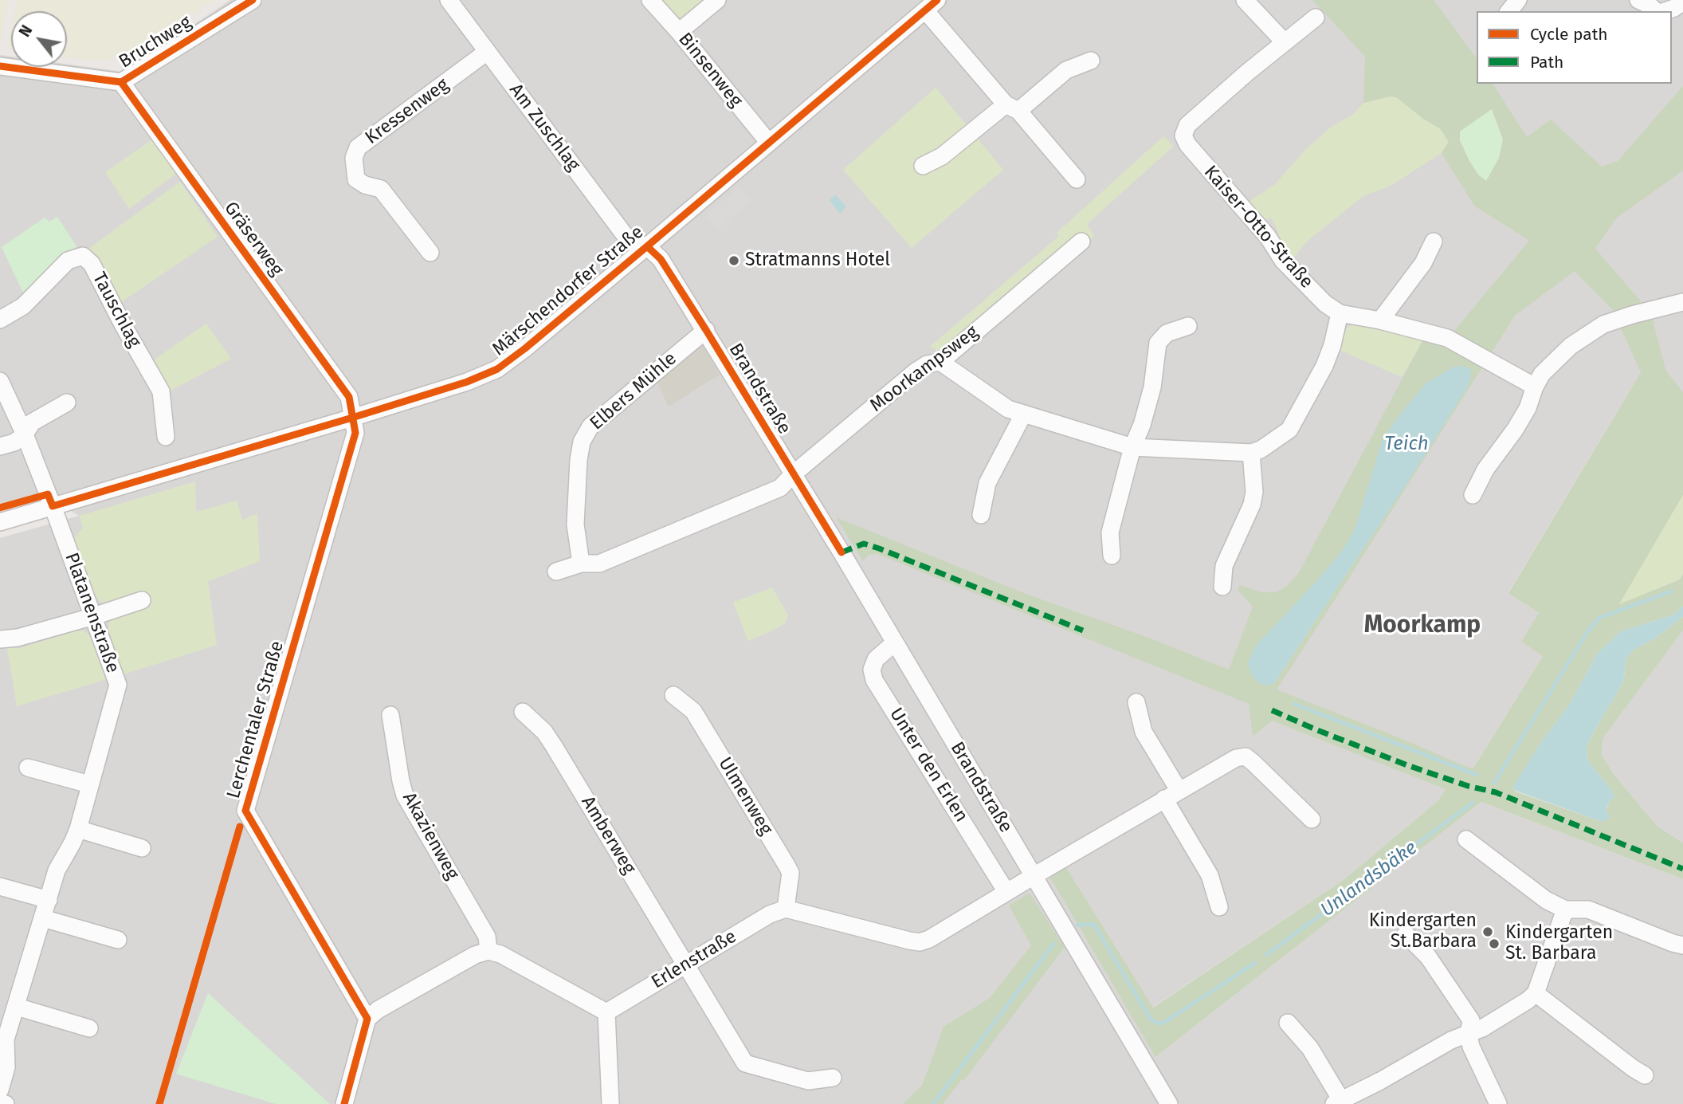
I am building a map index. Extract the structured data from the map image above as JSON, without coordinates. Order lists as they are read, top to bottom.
{
  "streets": {
    "street": [
      "Bruchweg",
      "Binsenweg",
      "Kressenweg",
      "Am Zuschlag",
      "Kaiser-Otto-Straße",
      "Gräserweg",
      "Märschendorfer Straße",
      "Tauschlag",
      "Moorkampsweg",
      "Brandstraße",
      "Elbers Mühle",
      "Platanenstraße",
      "Lerchentaler Straße",
      "Unter den Erlen",
      "Ulmenweg",
      "Amberweg",
      "Akazienweg",
      "Erlenstraße"
    ]
  },
  "crossings": [
    ["Bruchweg", "Gräserweg"],
    ["Binsenweg", "Märschendorfer Straße"],
    ["Kressenweg", "Am Zuschlag"],
    ["Am Zuschlag", "Märschendorfer Straße"],
    ["Am Zuschlag", "Brandstraße"],
    ["Gräserweg", "Märschendorfer Straße"],
    ["Gräserweg", "Lerchentaler Straße"],
    ["Märschendorfer Straße", "Brandstraße"],
    ["Märschendorfer Straße", "Platanenstraße"],
    ["Märschendorfer Straße", "Lerchentaler Straße"],
    ["Moorkampsweg", "Brandstraße"],
    ["Brandstraße", "Elbers Mühle"],
    ["Brandstraße", "Unter den Erlen"],
    ["Ulmenweg", "Erlenstraße"],
    ["Amberweg", "Erlenstraße"]
  ],
  "districts": ["Moorkamp"],
  "water": ["Teich", "Unlandsbäke"],
  "places": ["Stratmanns Hotel", "Kindergarten St.Barbara", "Kindergarten St. Barbara"],
  "legend": ["Cycle path", "Path"],
  "north": "top left"
}
